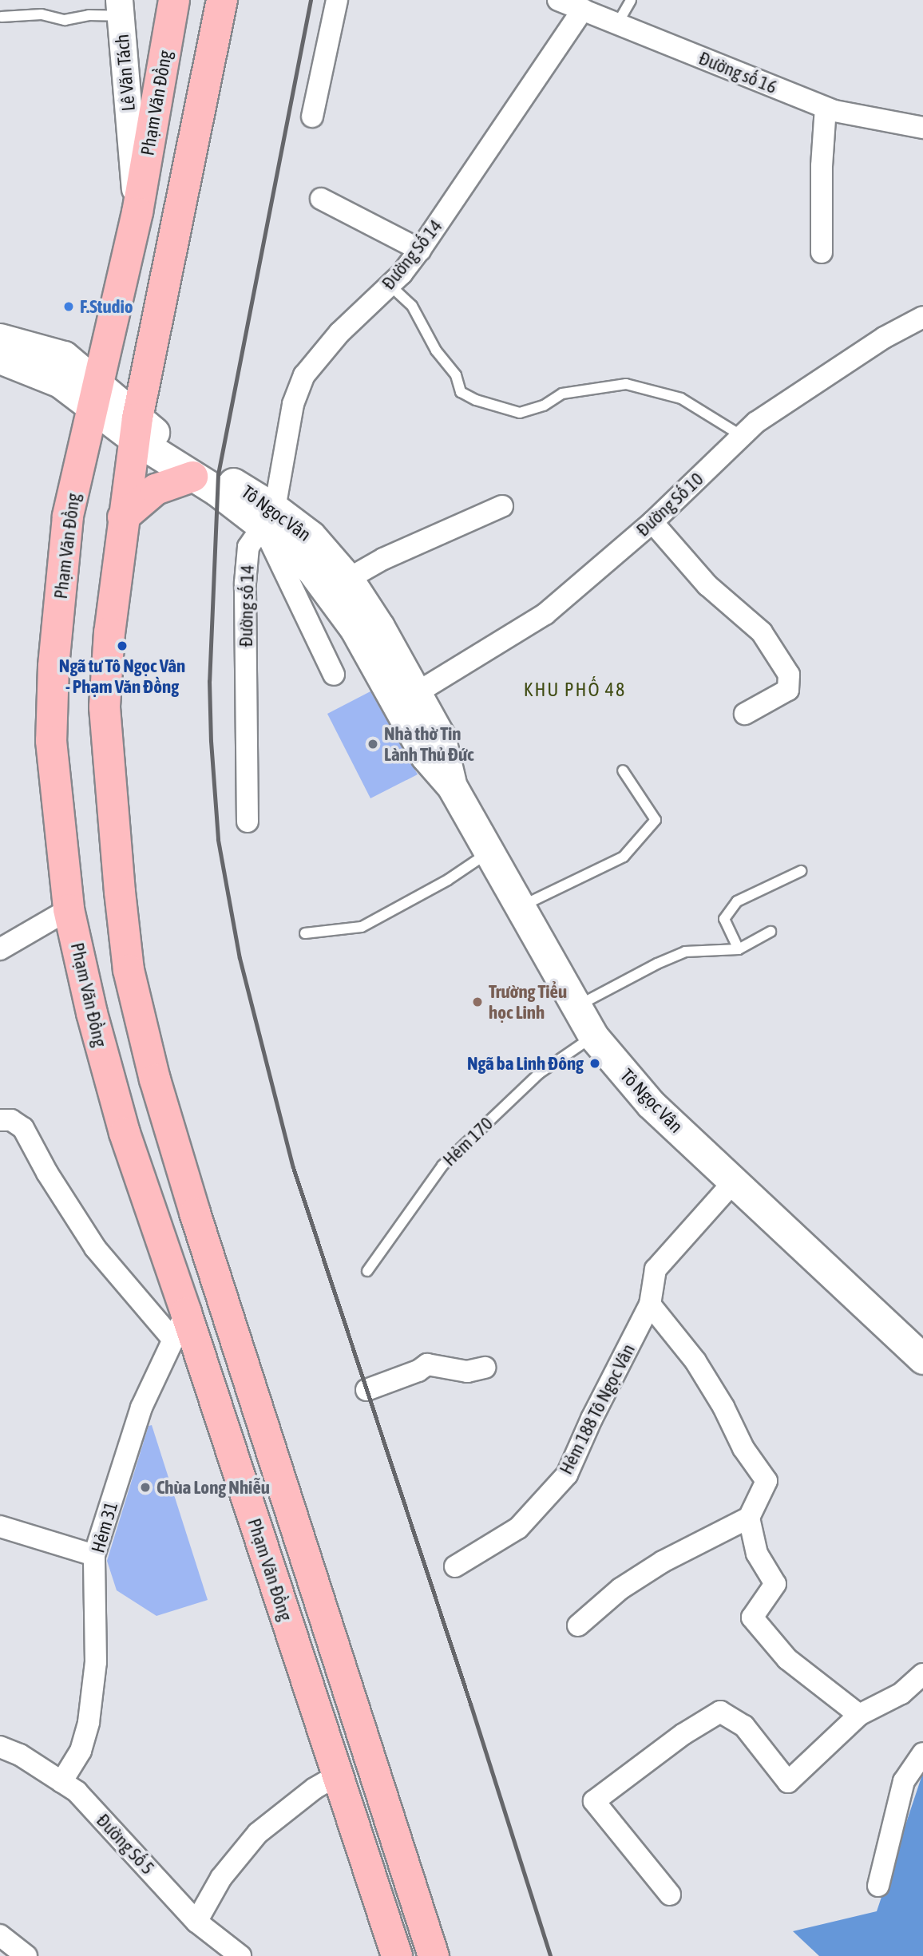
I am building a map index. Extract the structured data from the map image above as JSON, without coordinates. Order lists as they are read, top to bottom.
{
  "streets": {
    "highway": ["Phạm Văn Đồng"],
    "main road": ["Tô Ngọc Vân"],
    "street": [
      "Lê Văn Tách",
      "Đường số 16",
      "Đường Số 14",
      "Đường Số 10",
      "Đường số 14",
      "Hẻm 188 Tô Ngọc Vân",
      "Hẻm 31",
      "Đường Số 5"
    ],
    "lane": ["Hẻm 170"]
  },
  "crossings": [
    ["Lê Văn Tách", "Phạm Văn Đồng"],
    ["Đường số 16", "Đường Số 14"],
    ["Phạm Văn Đồng", "Tô Ngọc Vân"],
    ["Phạm Văn Đồng", "Hẻm 31"],
    ["Đường Số 14", "Tô Ngọc Vân"],
    ["Đường Số 14", "Đường số 14"],
    ["Đường Số 10", "Tô Ngọc Vân"],
    ["Tô Ngọc Vân", "Đường số 14"],
    ["Tô Ngọc Vân", "Hẻm 170"],
    ["Tô Ngọc Vân", "Hẻm 188 Tô Ngọc Vân"],
    ["Hẻm 31", "Đường Số 5"]
  ],
  "districts": ["KHU PHỐ 48"],
  "places": [
    "F.Studio",
    "Ngã tư Tô Ngọc Vân - Phạm Văn Đồng",
    "Nhà thờ Tin Lành Thủ Đức",
    "Trường Tiểu học Linh",
    "Ngã ba Linh Đông",
    "Chùa Long Nhiễu"
  ]
}
